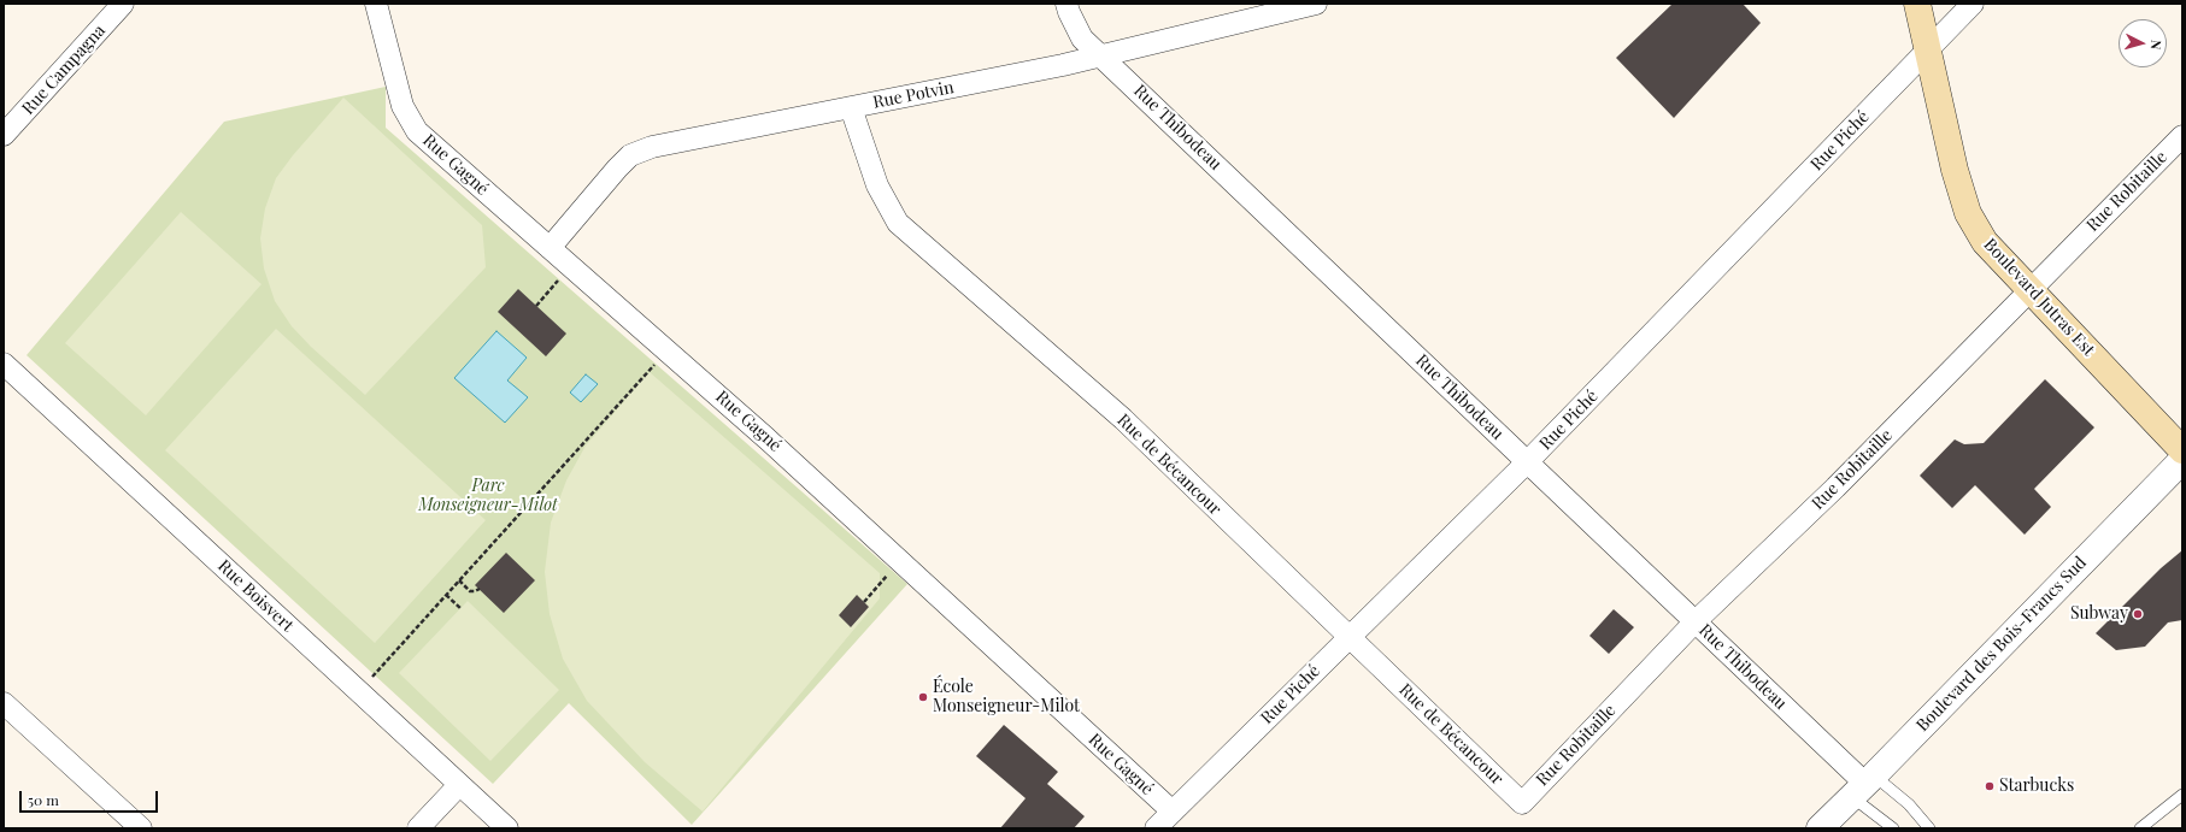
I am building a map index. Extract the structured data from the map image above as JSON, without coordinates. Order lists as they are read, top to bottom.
{
  "streets": {
    "main road": ["Boulevard Jutras Est"],
    "street": [
      "Rue Campagna",
      "Rue Potvin",
      "Rue Thibodeau",
      "Rue Piché",
      "Rue Gagné",
      "Rue Robitaille",
      "Rue de Bécancour",
      "Rue Boisvert",
      "Boulevard des Bois-Francs Sud"
    ]
  },
  "crossings": [
    ["Rue Potvin", "Rue Thibodeau"],
    ["Rue Potvin", "Rue Gagné"],
    ["Rue Potvin", "Rue de Bécancour"],
    ["Rue Thibodeau", "Rue Piché"],
    ["Rue Thibodeau", "Rue Robitaille"],
    ["Rue Thibodeau", "Boulevard des Bois-Francs Sud"],
    ["Rue Piché", "Rue Gagné"],
    ["Rue Piché", "Boulevard Jutras Est"],
    ["Rue Piché", "Rue de Bécancour"],
    ["Rue Robitaille", "Boulevard Jutras Est"],
    ["Rue Robitaille", "Rue de Bécancour"]
  ],
  "parks": ["Parc Monseigneur-Milot"],
  "places": ["Subway", "École Monseigneur-Milot", "Starbucks"],
  "scale_bar": "50 m",
  "north": "right"
}
